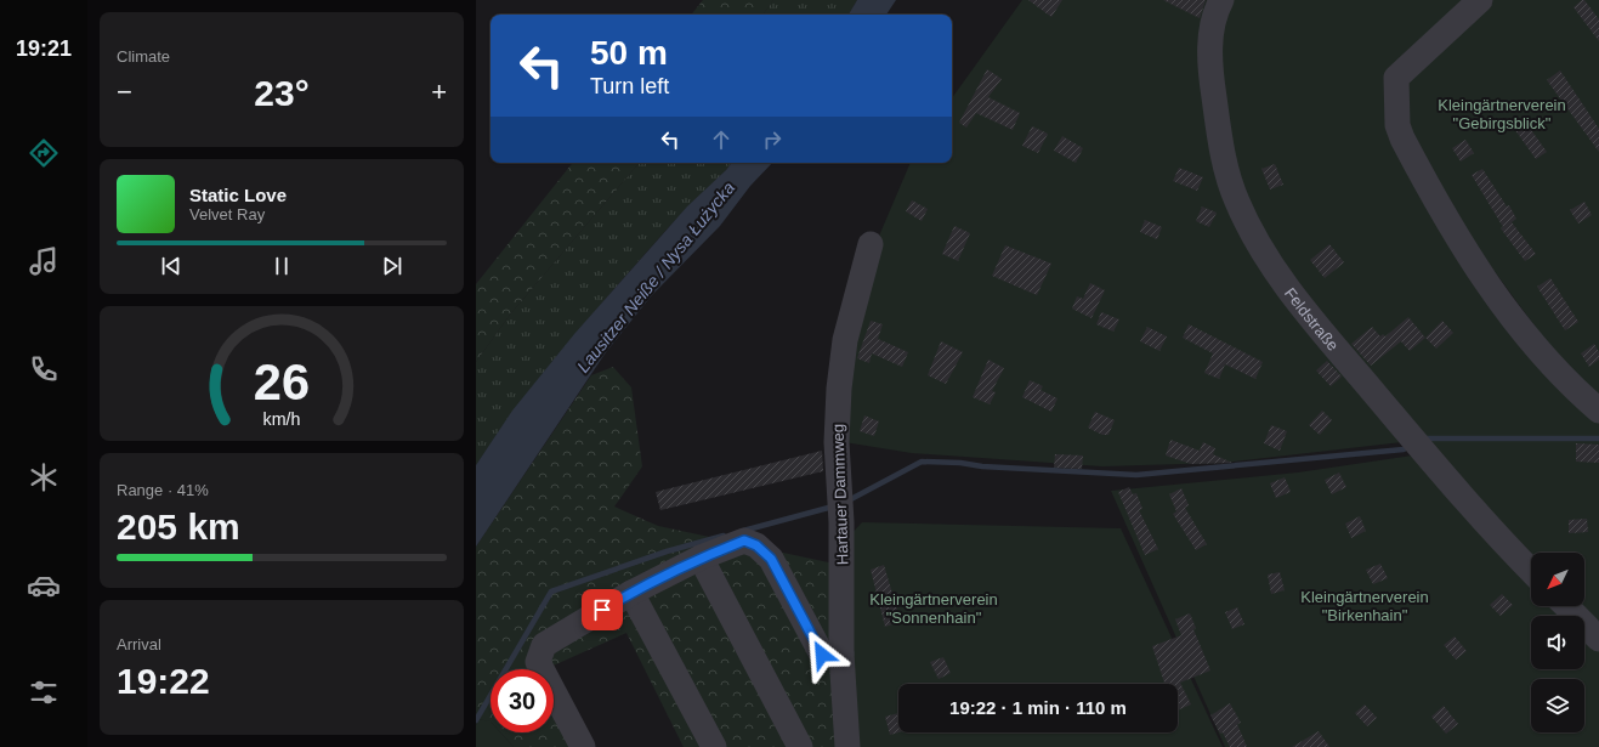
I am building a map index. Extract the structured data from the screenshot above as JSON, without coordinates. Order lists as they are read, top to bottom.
{
  "streets": {
    "street": ["Feldstraße", "Hartauer Dammweg"]
  },
  "water": ["Lausitzer Neiße / Nysa Łużycka"],
  "parks": ["Kleingärtnerverein \"Gebirgsblick\"", "Kleingärtnerverein \"Birkenhain\"", "Kleingärtnerverein \"Sonnenhain\""],
  "north": "bottom left",
  "page": {
    "tabs": "19:21",
    "tile": [
      "Climate",
      ["Range · 41%", "205 km"],
      ["Arrival", "19:22"]
    ],
    "turn": ["50 m", "Turn left"],
    "heat": ["−", "23°", "+"],
    "song": ["Static Love", "Velvet Ray"],
    "limit": "30",
    "trip": "19:22 · 1 min · 110 m",
    "gauge": ["26", "km/h"]
  }
}
